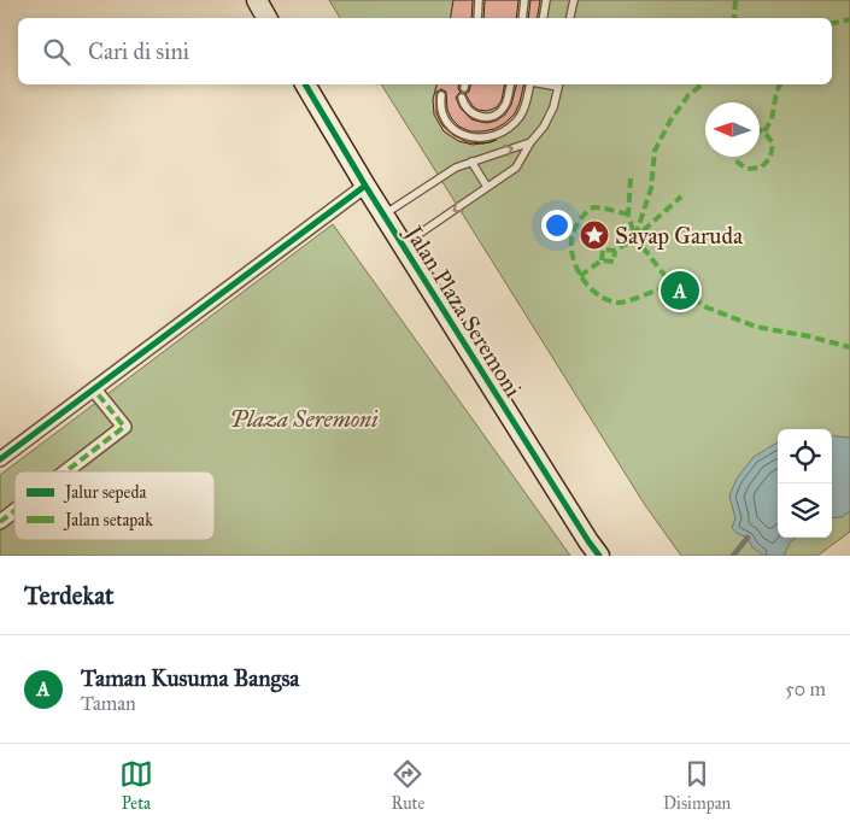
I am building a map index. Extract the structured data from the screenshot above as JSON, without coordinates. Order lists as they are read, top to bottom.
{
  "streets": {
    "street": ["Jalan Plaza Seremoni"]
  },
  "parks": ["Plaza Seremoni"],
  "places": {
    "place": ["Sayap Garuda"]
  },
  "legend": ["Jalur sepeda", "Jalan setapak"],
  "north": "left",
  "page": {
    "search": "Cari di sini",
    "pins": "A",
    "heading": "Terdekat",
    "list": [
      {
        "mark": "A",
        "name": "Taman Kusuma Bangsa",
        "note": "Taman",
        "value": "50 m"
      }
    ],
    "nav": ["Peta", "Rute", "Disimpan"]
  }
}
